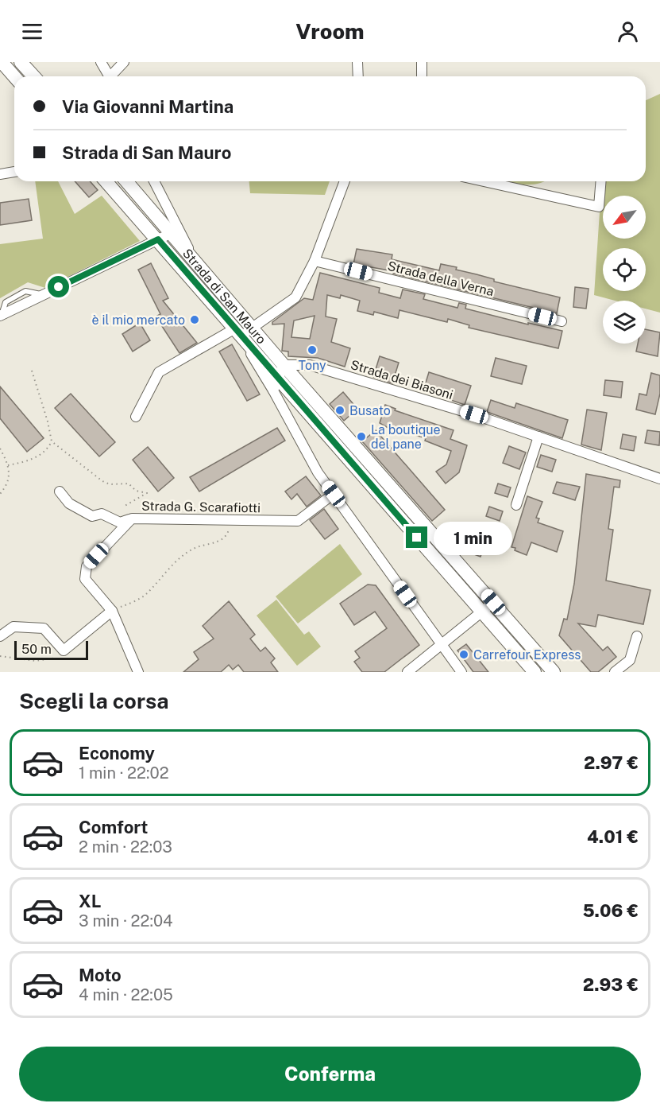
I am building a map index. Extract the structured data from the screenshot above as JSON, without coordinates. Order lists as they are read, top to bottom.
{
  "streets": {
    "main road": ["Strada di San Mauro"],
    "street": ["Strada della Verna", "Strada dei Biasoni", "Strada G. Scarafiotti"]
  },
  "crossings": [
    ["Strada di San Mauro", "Strada dei Biasoni"]
  ],
  "places": [
    "è il mio mercato",
    "Tony",
    "Busato",
    "La boutique del pane",
    "Carrefour Express"
  ],
  "scale_bar": "50 m",
  "north": "bottom left",
  "page": {
    "header": "Vroom",
    "banner": ["Via Giovanni Martina", "Strada di San Mauro"],
    "bubble": "1 min",
    "scale": "50 m",
    "heading": "Scegli la corsa",
    "list": [
      {
        "name": "Economy",
        "note": "1 min · 22:02",
        "value": "2.97 €"
      },
      {
        "name": "Comfort",
        "note": "2 min · 22:03",
        "value": "4.01 €"
      },
      {
        "name": "XL",
        "note": "3 min · 22:04",
        "value": "5.06 €"
      },
      {
        "name": "Moto",
        "note": "4 min · 22:05",
        "value": "2.93 €"
      }
    ],
    "buttons": "Conferma"
  }
}
